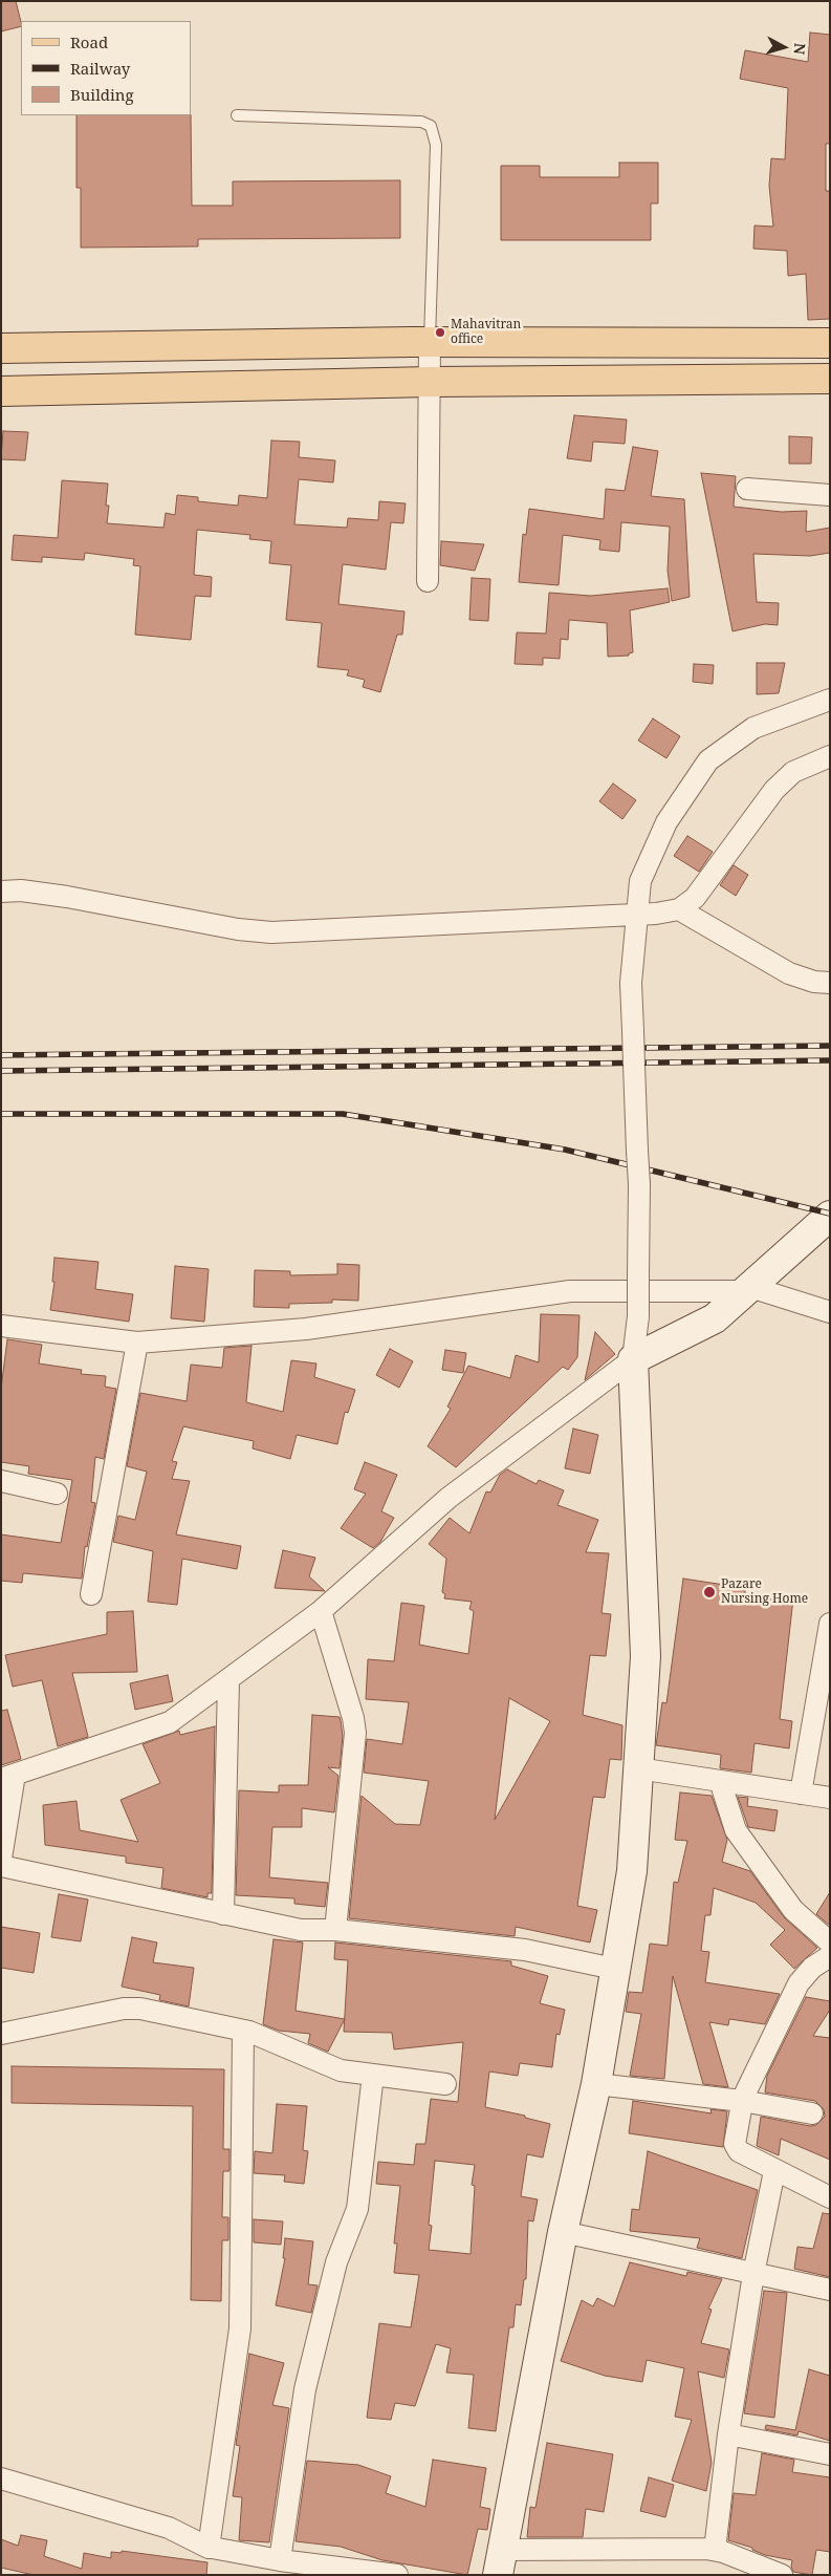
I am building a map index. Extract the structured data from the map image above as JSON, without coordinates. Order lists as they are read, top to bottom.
{
  "places": ["Mahavitran office", "Pazare Nursing Home"],
  "legend": ["Road", "Railway", "Building"],
  "north": "right"
}
